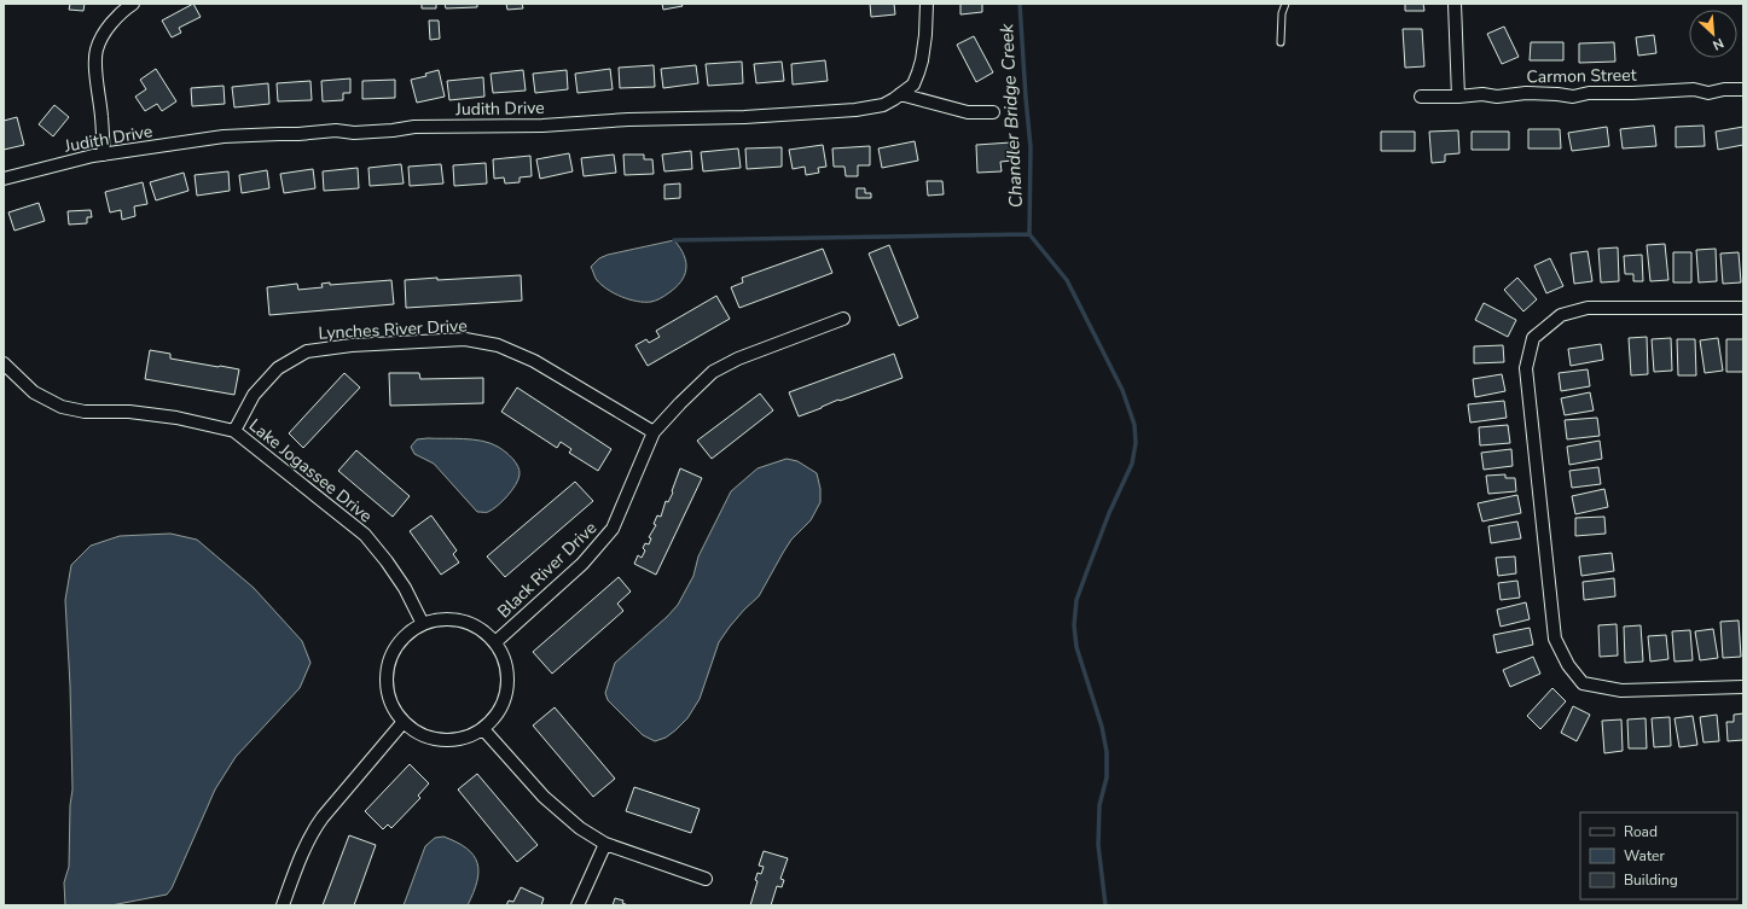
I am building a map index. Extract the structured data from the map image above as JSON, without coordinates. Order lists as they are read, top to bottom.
{
  "streets": {
    "street": [
      "Carmon Street",
      "Judith Drive",
      "Lynches River Drive",
      "Lake Jogassee Drive",
      "Black River Drive"
    ]
  },
  "crossings": [
    ["Lynches River Drive", "Lake Jogassee Drive"],
    ["Lynches River Drive", "Black River Drive"],
    ["Lake Jogassee Drive", "Black River Drive"]
  ],
  "water": ["Chandler Bridge Creek"],
  "legend": ["Road", "Water", "Building"],
  "north": "bottom right"
}
